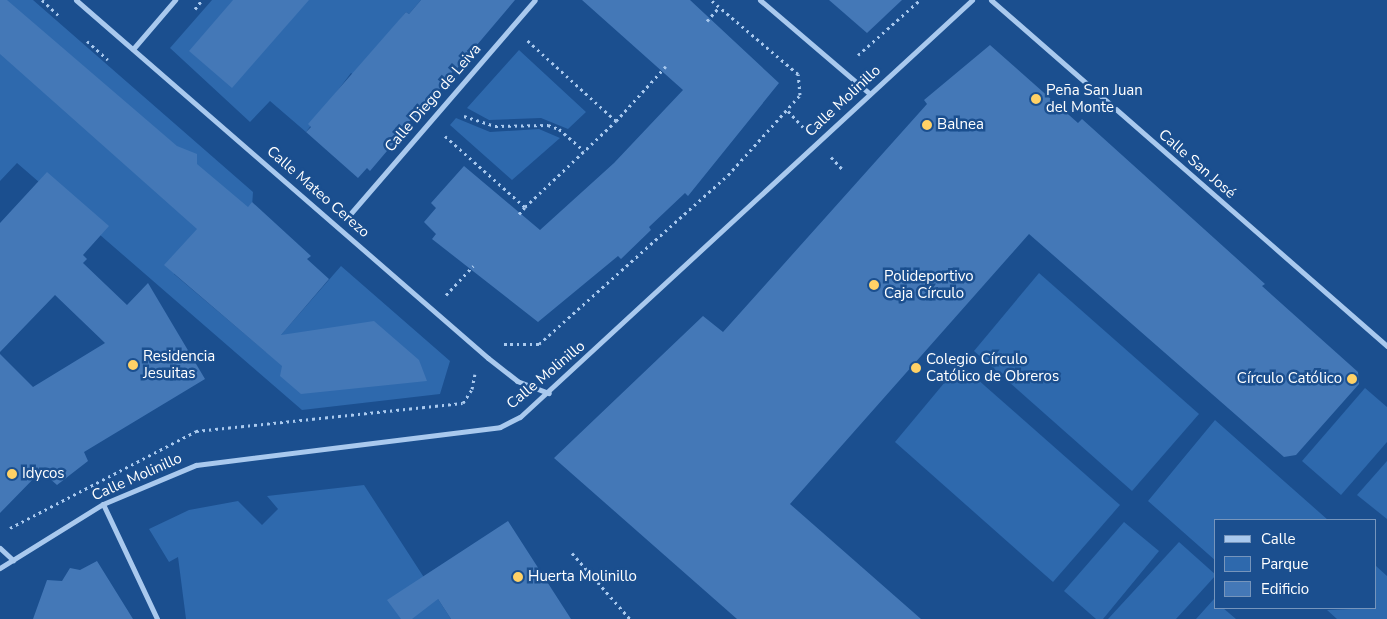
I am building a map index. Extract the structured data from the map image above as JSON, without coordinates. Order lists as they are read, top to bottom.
{
  "streets": {
    "street": [
      "Calle Diego de Leiva",
      "Calle Molinillo",
      "Calle San José",
      "Calle Mateo Cerezo"
    ]
  },
  "crossings": [
    ["Calle Molinillo", "Calle Mateo Cerezo"]
  ],
  "places": [
    "Peña San Juan del Monte",
    "Balnea",
    "Polideportivo Caja Círculo",
    "Residencia Jesuitas",
    "Colegio Círculo Católico de Obreros",
    "Círculo Católico",
    "Idycos",
    "Huerta Molinillo"
  ],
  "legend": ["Calle", "Parque", "Edificio"]
}
